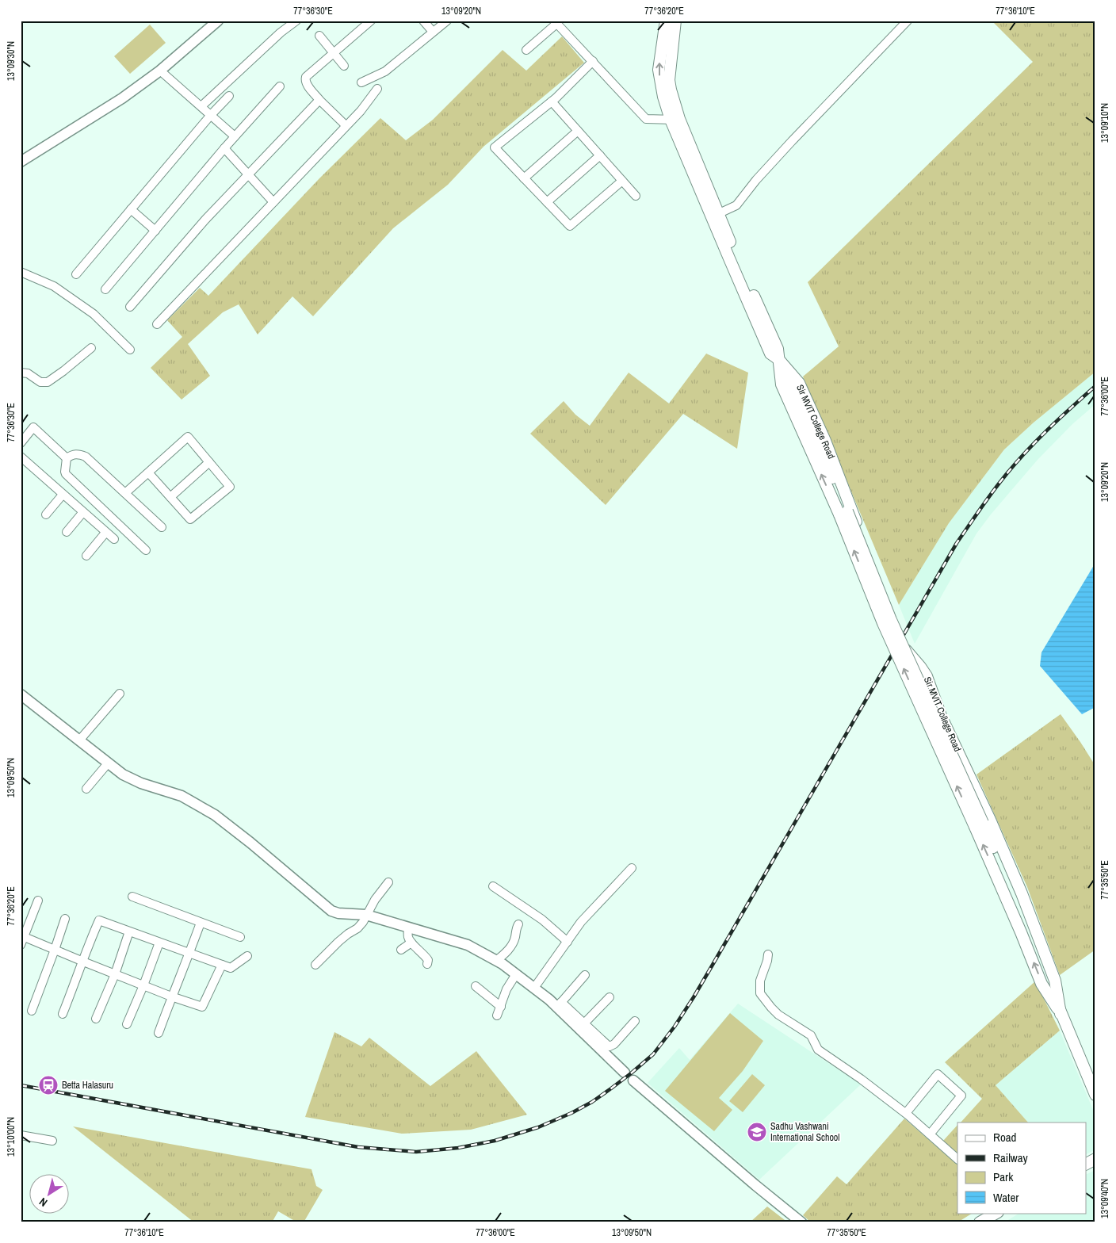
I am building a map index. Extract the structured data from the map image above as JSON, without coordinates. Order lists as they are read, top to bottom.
{
  "streets": {
    "main road": ["Sir MVIT College Road"]
  },
  "places": {
    "station": ["Betta Halasuru"],
    "school or university": ["Sadhu Vashwani International School"]
  },
  "legend": [
    "Road",
    "Railway",
    "Park",
    "Water"
  ],
  "north": "bottom left",
  "coordinates": [
    "77°36'30\"E",
    "13°09'20\"N",
    "77°36'20\"E",
    "77°36'10\"E",
    "13°09'30\"N",
    "13°09'10\"N",
    "77°36'00\"E",
    "13°09'50\"N",
    "77°35'50\"E",
    "13°10'00\"N",
    "13°09'40\"N"
  ]
}
